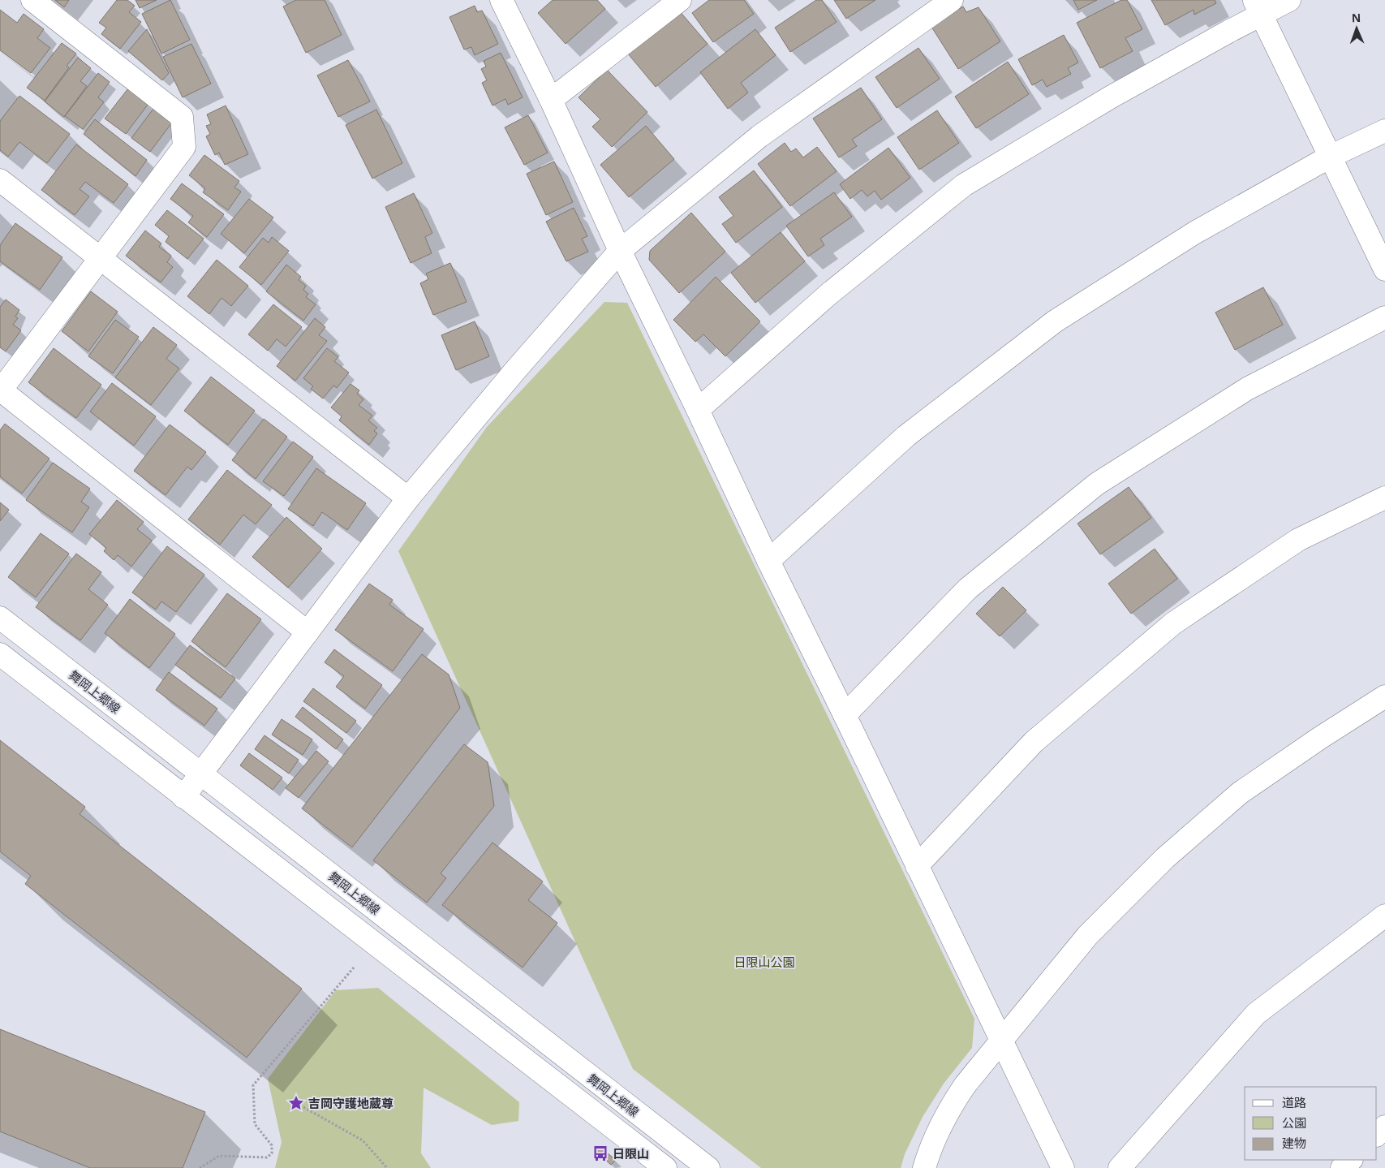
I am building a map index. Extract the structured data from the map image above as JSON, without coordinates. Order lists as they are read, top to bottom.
{
  "streets": {
    "street": ["舞岡上郷線"]
  },
  "parks": ["日限山公園"],
  "places": {
    "place": ["吉岡守護地蔵尊"],
    "bus stop": ["日限山"]
  },
  "legend": ["道路", "公園", "建物"],
  "north": "top"
}
